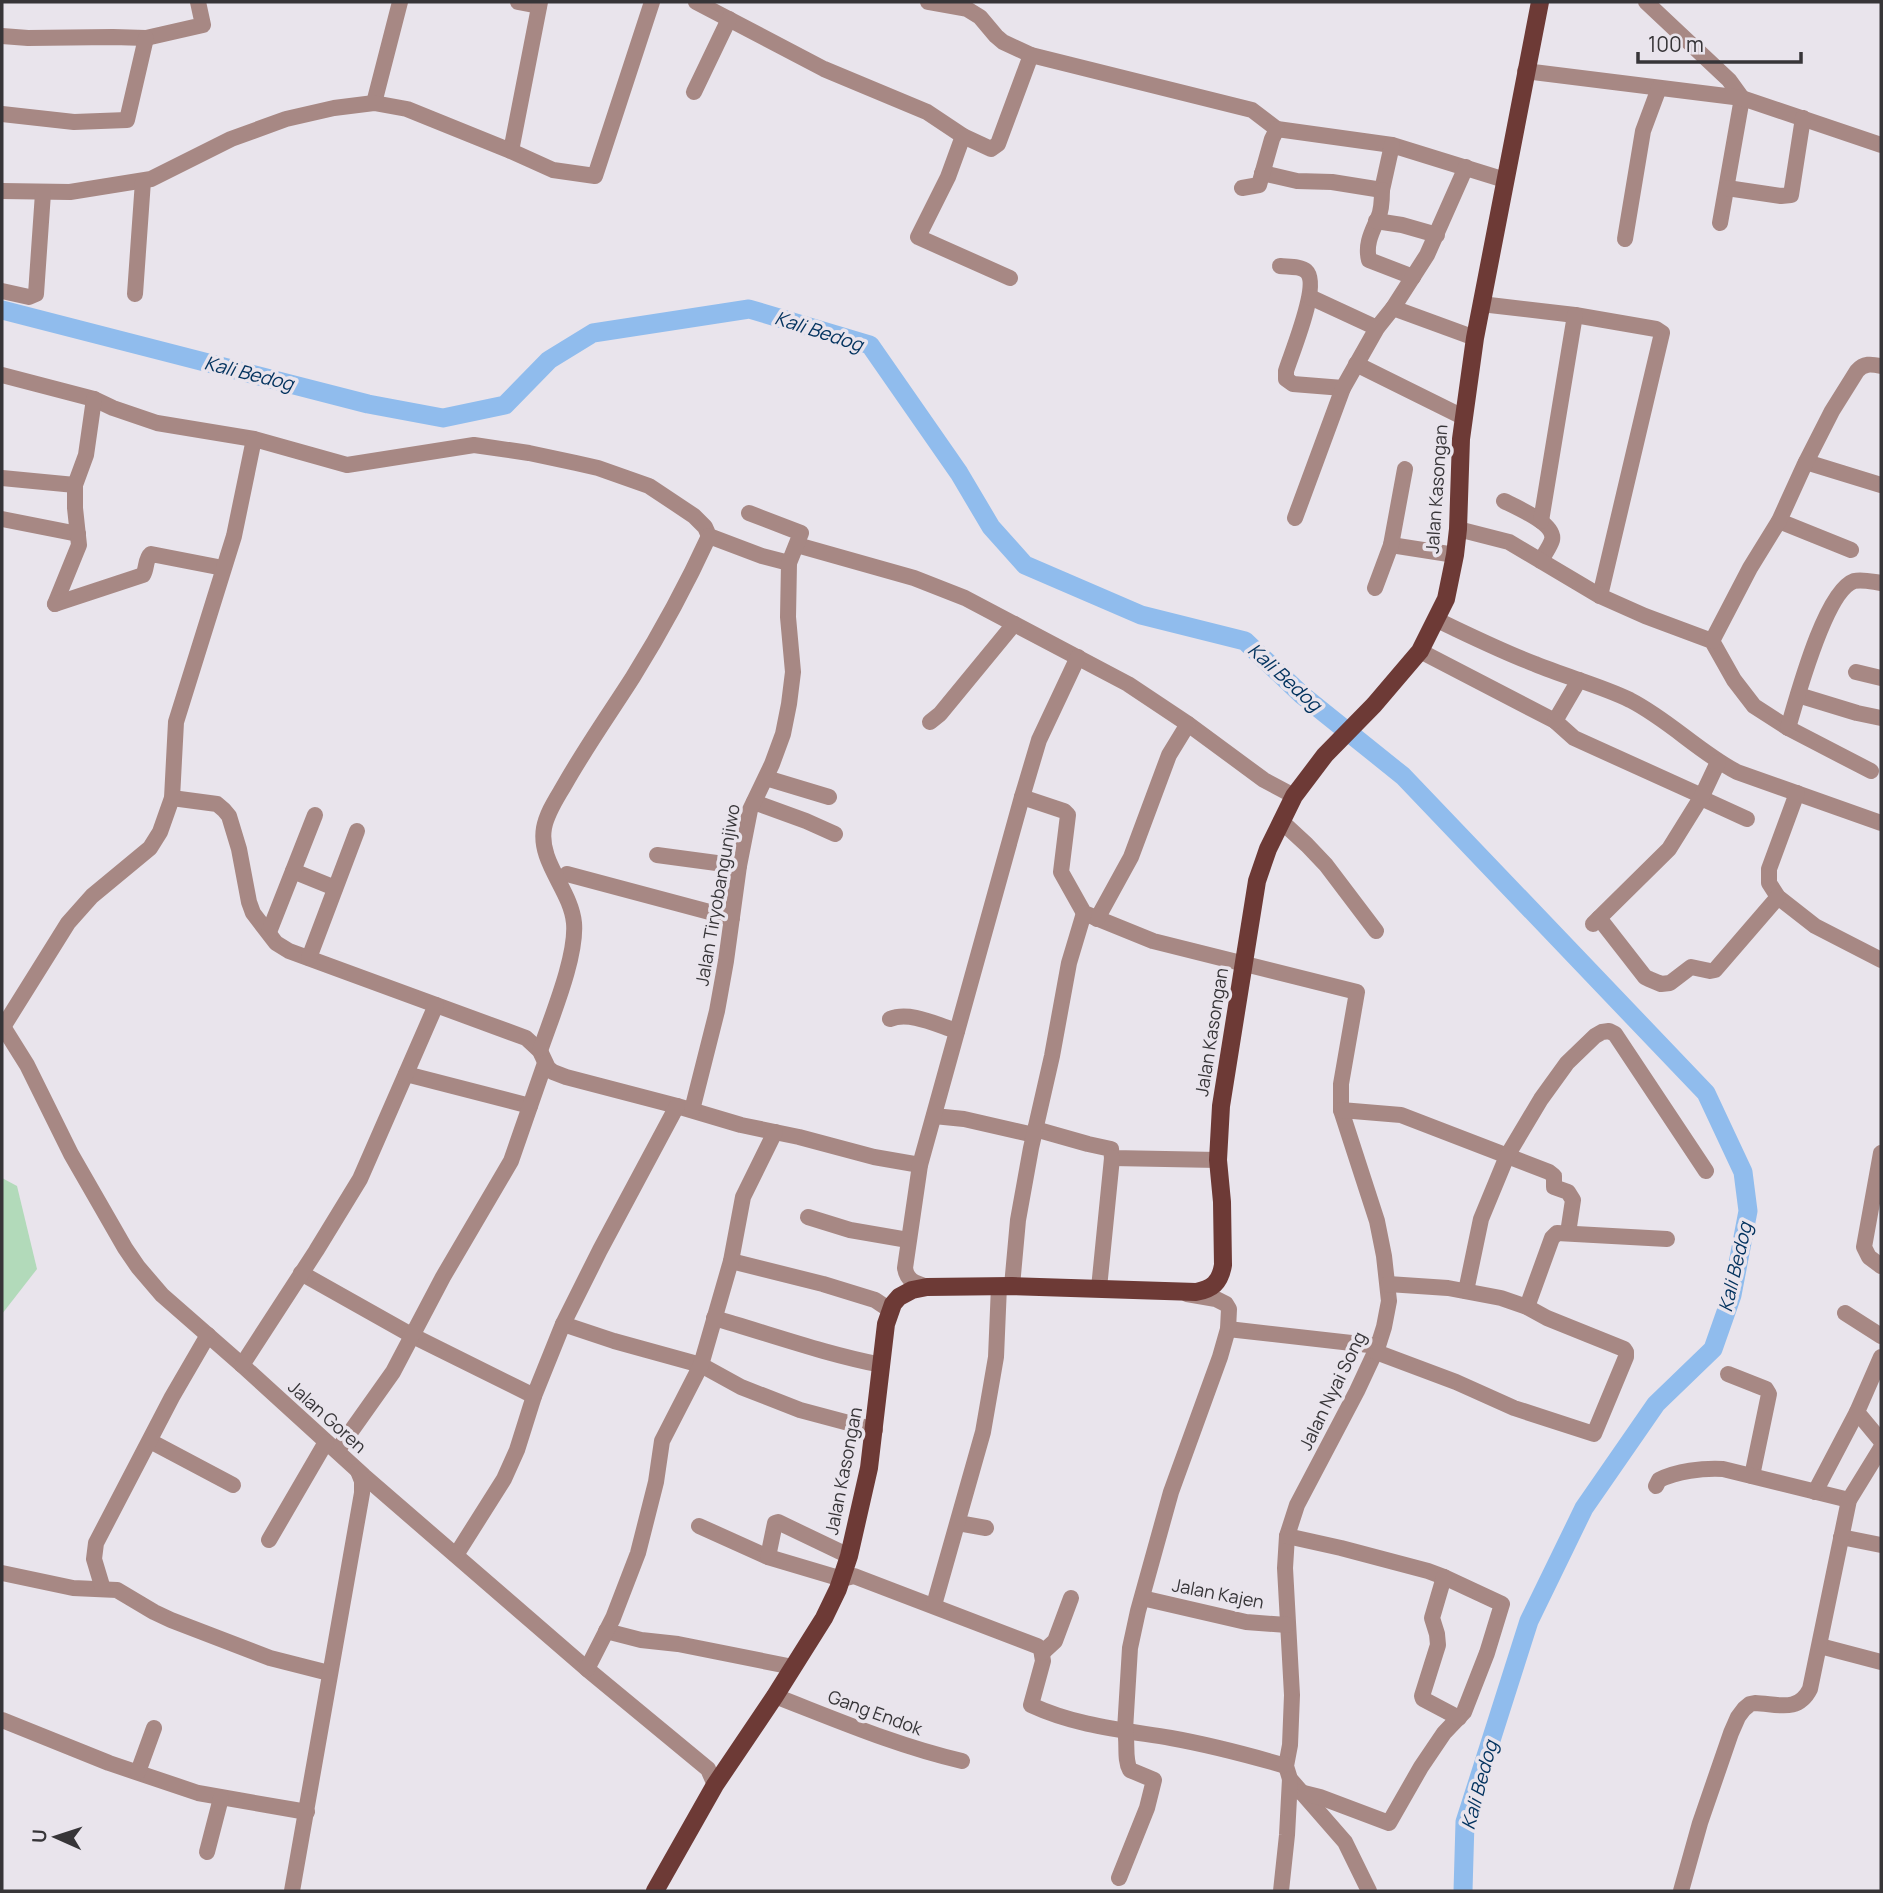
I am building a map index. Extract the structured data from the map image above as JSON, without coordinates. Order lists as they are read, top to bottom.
{
  "streets": {
    "main road": ["Jalan Kasongan"],
    "street": [
      "Jalan Tiryobangunjiwo",
      "Jalan Nyai Song",
      "Jalan Goren",
      "Jalan Kajen",
      "Gang Endok"
    ]
  },
  "crossings": [
    ["Jalan Kasongan", "Jalan Nyai Song"],
    ["Jalan Kasongan", "Jalan Goren"],
    ["Jalan Kasongan", "Gang Endok"],
    ["Jalan Tiryobangunjiwo", "Jalan Goren"],
    ["Jalan Nyai Song", "Jalan Kajen"]
  ],
  "water": ["Kali Bedog"],
  "scale_bar": "100 m",
  "north": "left"
}
